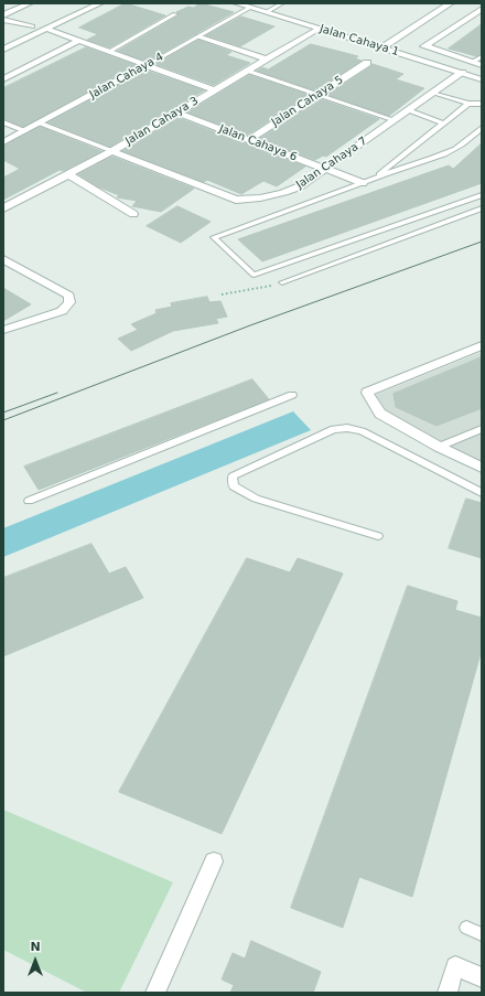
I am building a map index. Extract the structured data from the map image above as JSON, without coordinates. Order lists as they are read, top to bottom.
{
  "streets": {
    "street": [
      "Jalan Cahaya 1",
      "Jalan Cahaya 4",
      "Jalan Cahaya 5",
      "Jalan Cahaya 3",
      "Jalan Cahaya 6",
      "Jalan Cahaya 7"
    ]
  },
  "crossings": [
    ["Jalan Cahaya 1", "Jalan Cahaya 4"],
    ["Jalan Cahaya 1", "Jalan Cahaya 3"],
    ["Jalan Cahaya 1", "Jalan Cahaya 7"],
    ["Jalan Cahaya 5", "Jalan Cahaya 6"],
    ["Jalan Cahaya 3", "Jalan Cahaya 6"],
    ["Jalan Cahaya 3", "Jalan Cahaya 7"],
    ["Jalan Cahaya 6", "Jalan Cahaya 7"]
  ],
  "north": "top"
}
